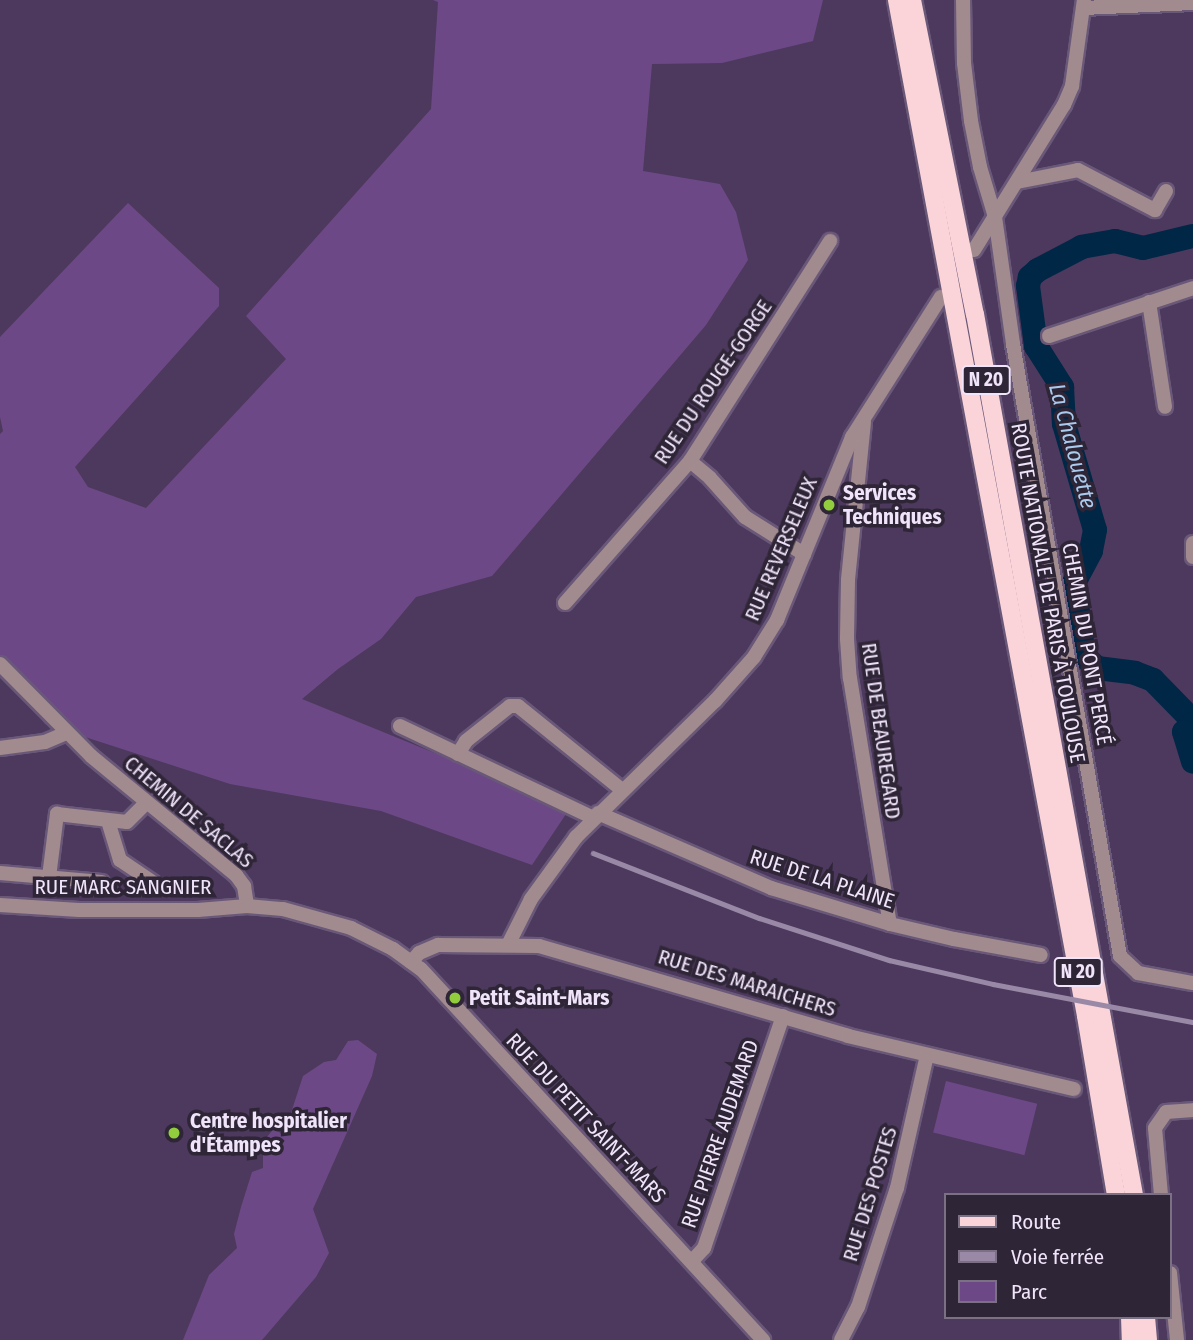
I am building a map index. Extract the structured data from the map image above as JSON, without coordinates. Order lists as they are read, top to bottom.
{
  "streets": {
    "main road": ["N 20", "ROUTE NATIONALE DE PARIS À TOULOUSE"],
    "street": [
      "RUE DU ROUGE-GORGE",
      "RUE REVERSELEUX",
      "CHEMIN DU PONT PERCÉ",
      "RUE DE BEAUREGARD",
      "CHEMIN DE SACLAS",
      "RUE DE LA PLAINE",
      "RUE MARC SANGNIER",
      "RUE DES MARAICHERS",
      "RUE DU PETIT SAINT-MARS",
      "RUE PIERRE AUDEMARD",
      "RUE DES POSTES"
    ]
  },
  "crossings": [
    ["RUE REVERSELEUX", "RUE DE BEAUREGARD"],
    ["RUE REVERSELEUX", "RUE DE LA PLAINE"],
    ["RUE REVERSELEUX", "RUE DES MARAICHERS"],
    ["RUE DE BEAUREGARD", "RUE DE LA PLAINE"],
    ["CHEMIN DE SACLAS", "RUE MARC SANGNIER"],
    ["CHEMIN DE SACLAS", "RUE DU PETIT SAINT-MARS"],
    ["RUE MARC SANGNIER", "RUE DU PETIT SAINT-MARS"],
    ["RUE DES MARAICHERS", "RUE DU PETIT SAINT-MARS"],
    ["RUE DES MARAICHERS", "RUE PIERRE AUDEMARD"],
    ["RUE DES MARAICHERS", "RUE DES POSTES"],
    ["RUE DU PETIT SAINT-MARS", "RUE PIERRE AUDEMARD"]
  ],
  "water": ["La Chalouette"],
  "places": ["Services Techniques", "Petit Saint-Mars", "Centre hospitalier d'Étampes"],
  "legend": ["Route", "Voie ferrée", "Parc"]
}
